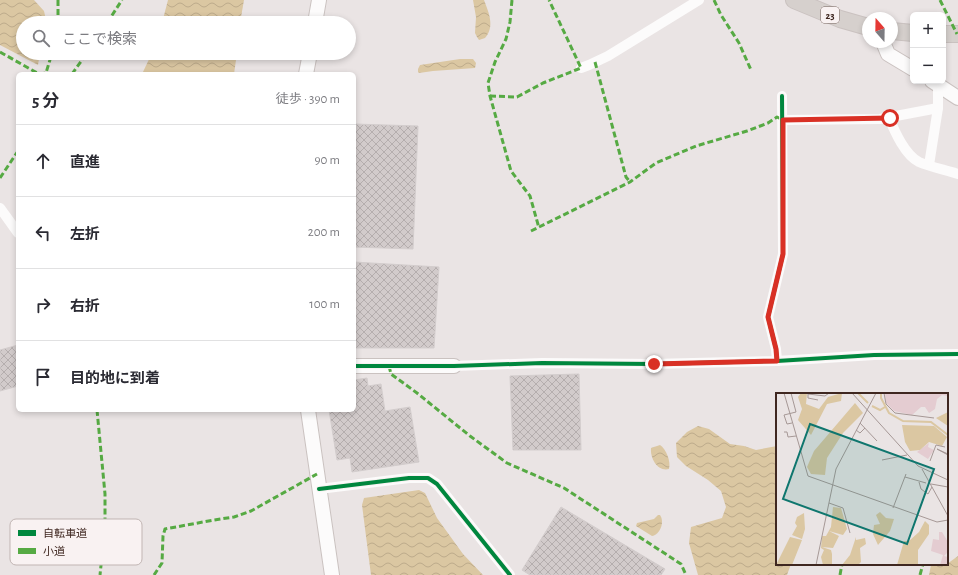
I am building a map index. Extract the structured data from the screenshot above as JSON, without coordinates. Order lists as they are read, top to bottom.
{
  "streets": {
    "main road": ["23"]
  },
  "legend": ["自転車道", "小道"],
  "north": "top",
  "page": {
    "map_buttons": ["+", "−"],
    "search": "ここで検索",
    "heading": ["5 分", "徒歩 · 390 m"],
    "list": [
      ["直進", "90 m"],
      ["左折", "200 m"],
      ["右折", "100 m"],
      "目的地に到着"
    ]
  }
}
